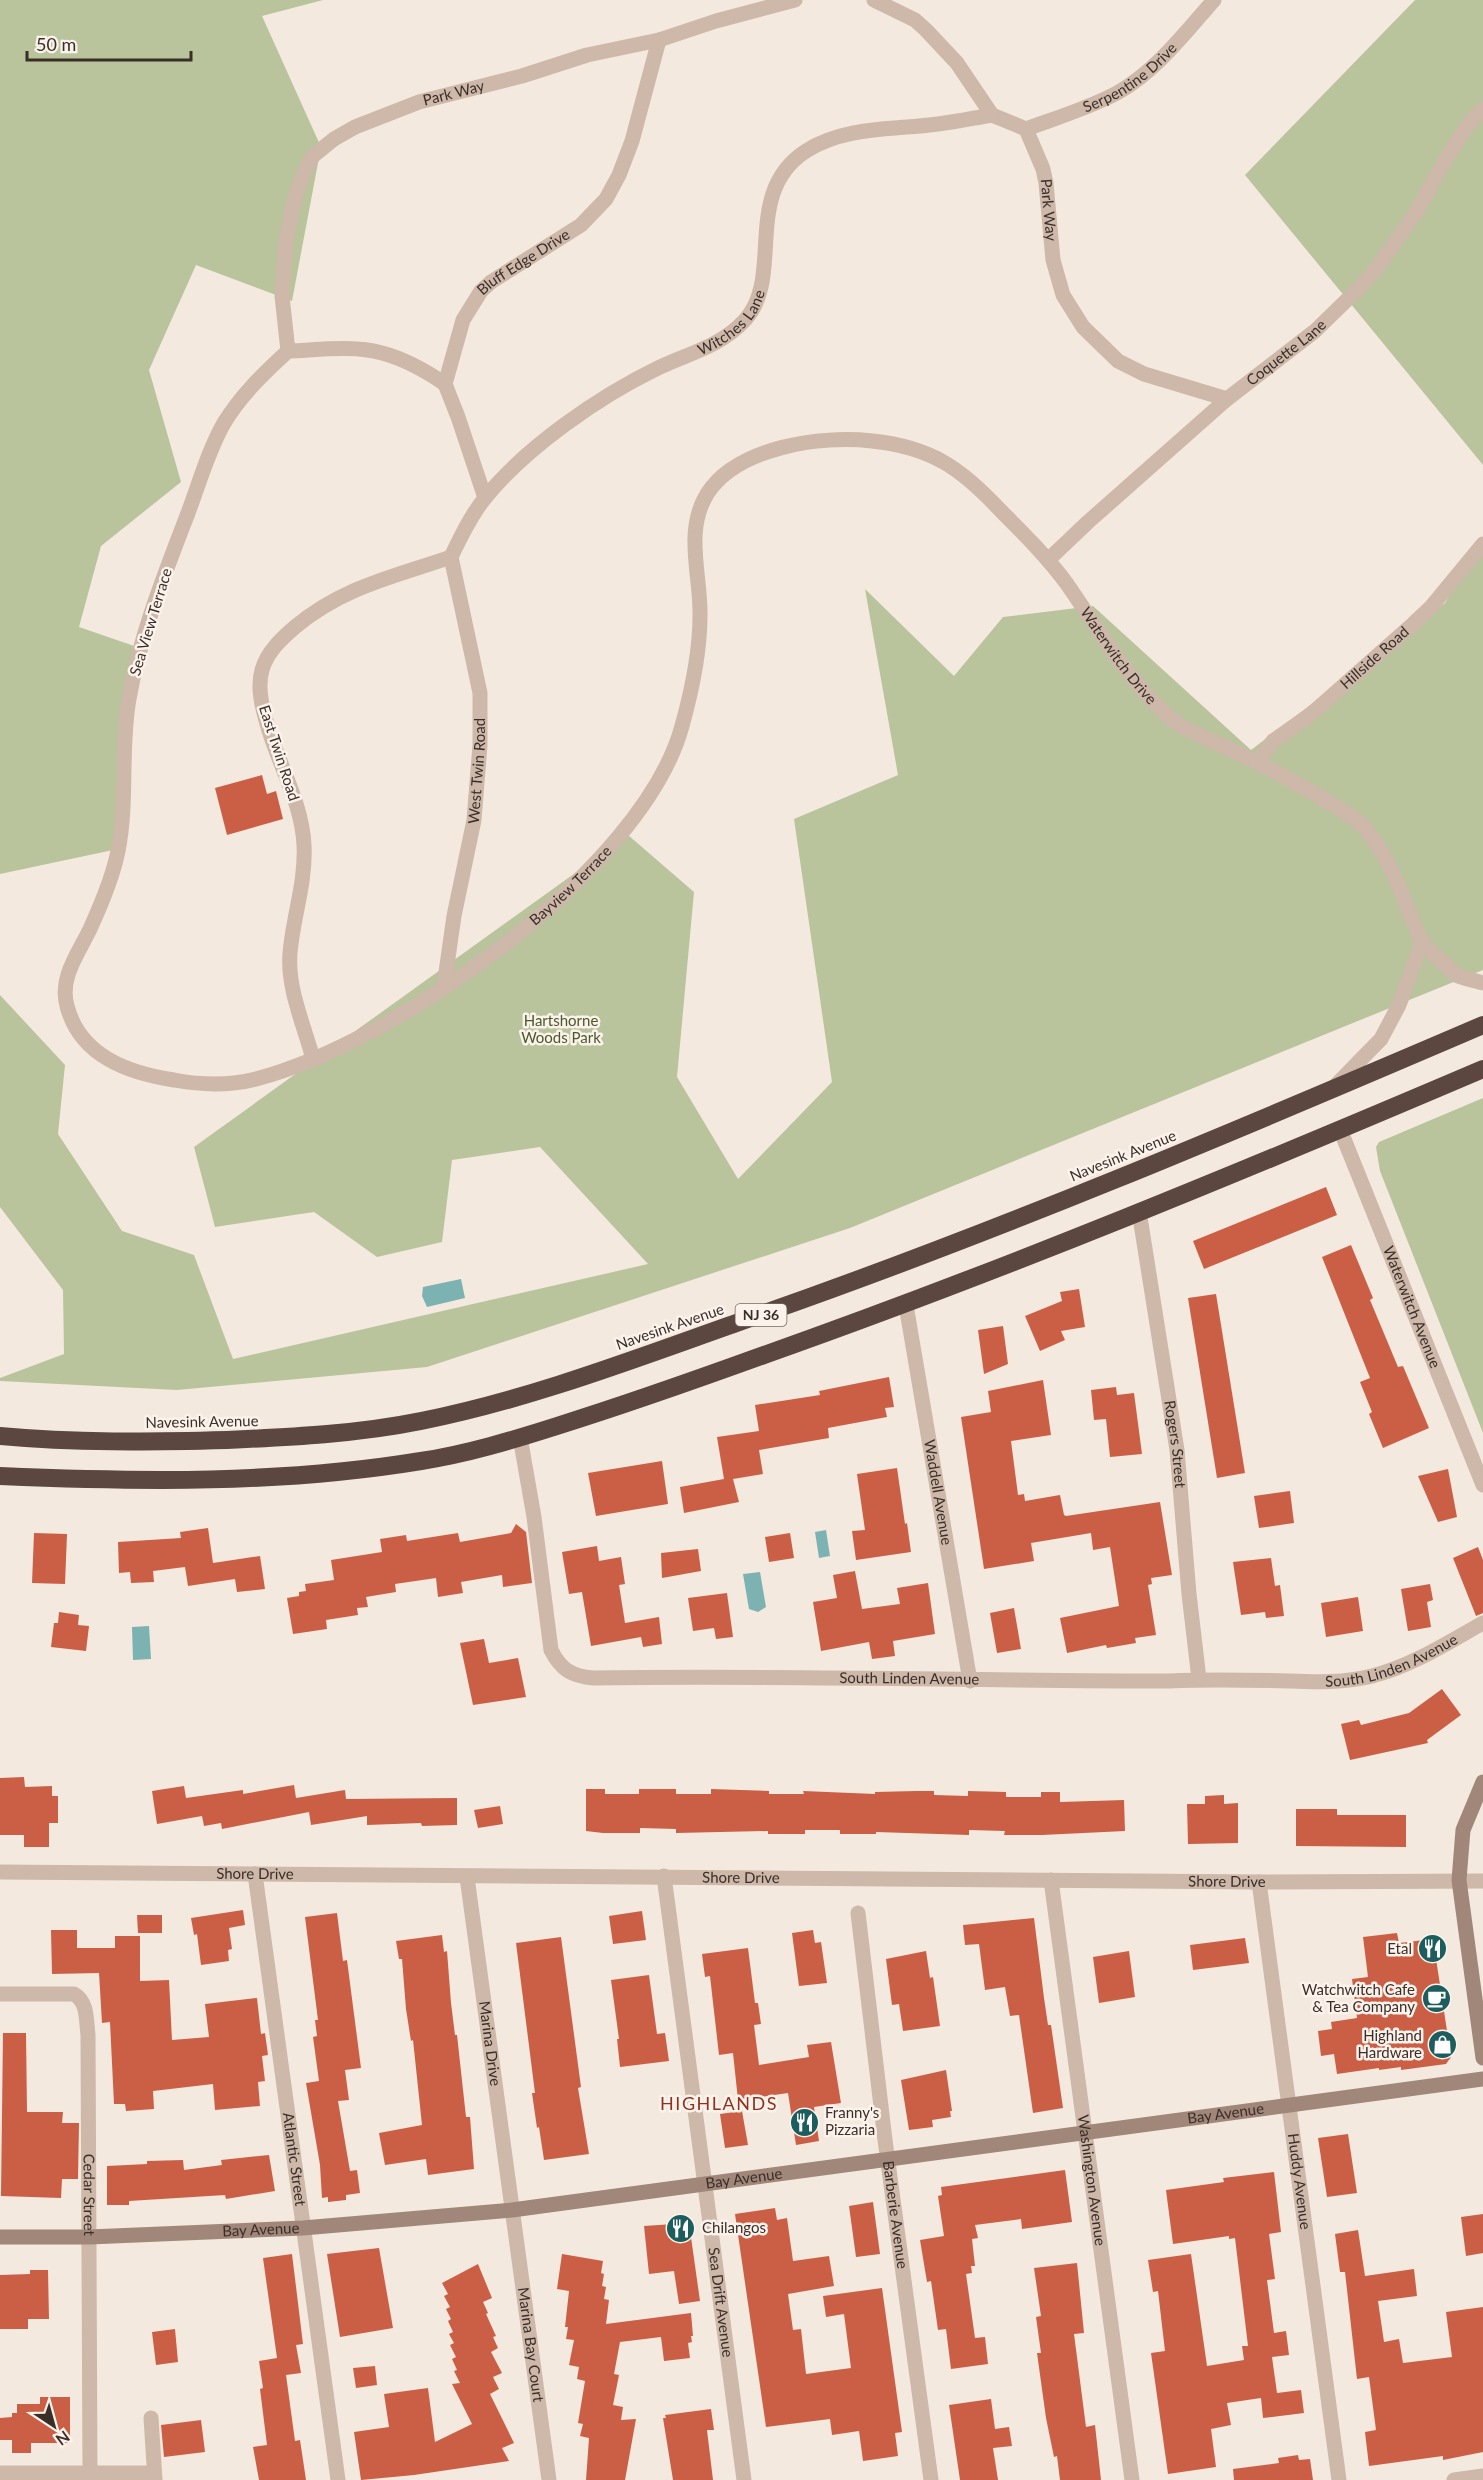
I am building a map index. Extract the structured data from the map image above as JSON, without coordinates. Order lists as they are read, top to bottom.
{
  "streets": {
    "highway": ["Navesink Avenue", "NJ 36"],
    "street": [
      "Serpentine Drive",
      "Park Way",
      "Bluff Edge Drive",
      "Witches Lane",
      "Coquette Lane",
      "Sea View Terrace",
      "Waterwitch Drive",
      "Hillside Road",
      "East Twin Road",
      "West Twin Road",
      "Bayview Terrace",
      "Waterwitch Avenue",
      "Rogers Street",
      "Waddell Avenue",
      "South Linden Avenue",
      "Shore Drive",
      "Marina Drive",
      "Bay Avenue",
      "Atlantic Street",
      "Washington Avenue",
      "Huddy Avenue",
      "Cedar Street",
      "Barberie Avenue",
      "Sea Drift Avenue",
      "Marina Bay Court"
    ]
  },
  "crossings": [
    ["Serpentine Drive", "Park Way"],
    ["Park Way", "Bluff Edge Drive"],
    ["Park Way", "Coquette Lane"],
    ["Park Way", "Sea View Terrace"],
    ["Witches Lane", "East Twin Road"],
    ["Witches Lane", "West Twin Road"],
    ["Coquette Lane", "Waterwitch Drive"],
    ["Sea View Terrace", "Bayview Terrace"],
    ["Waterwitch Drive", "Hillside Road"],
    ["Waterwitch Drive", "Bayview Terrace"],
    ["East Twin Road", "West Twin Road"],
    ["East Twin Road", "Bayview Terrace"],
    ["West Twin Road", "Bayview Terrace"],
    ["Waterwitch Avenue", "NJ 36"],
    ["NJ 36", "Rogers Street"],
    ["NJ 36", "Waddell Avenue"],
    ["NJ 36", "South Linden Avenue"],
    ["Rogers Street", "South Linden Avenue"],
    ["Waddell Avenue", "South Linden Avenue"],
    ["Shore Drive", "Marina Drive"],
    ["Shore Drive", "Atlantic Street"],
    ["Shore Drive", "Washington Avenue"],
    ["Shore Drive", "Huddy Avenue"],
    ["Shore Drive", "Sea Drift Avenue"],
    ["Marina Drive", "Bay Avenue"],
    ["Marina Drive", "Marina Bay Court"],
    ["Bay Avenue", "Atlantic Street"],
    ["Bay Avenue", "Washington Avenue"],
    ["Bay Avenue", "Huddy Avenue"],
    ["Bay Avenue", "Cedar Street"],
    ["Bay Avenue", "Barberie Avenue"],
    ["Bay Avenue", "Sea Drift Avenue"],
    ["Bay Avenue", "Marina Bay Court"]
  ],
  "districts": ["HIGHLANDS"],
  "parks": ["Hartshorne Woods Park"],
  "places": {
    "restaurant": ["Etal", "Franny's Pizzaria", "Chilangos"],
    "cafe": ["Watchwitch Cafe & Tea Company"],
    "shop": ["Highland Hardware"]
  },
  "scale_bar": "50 m",
  "north": "bottom right"
}
